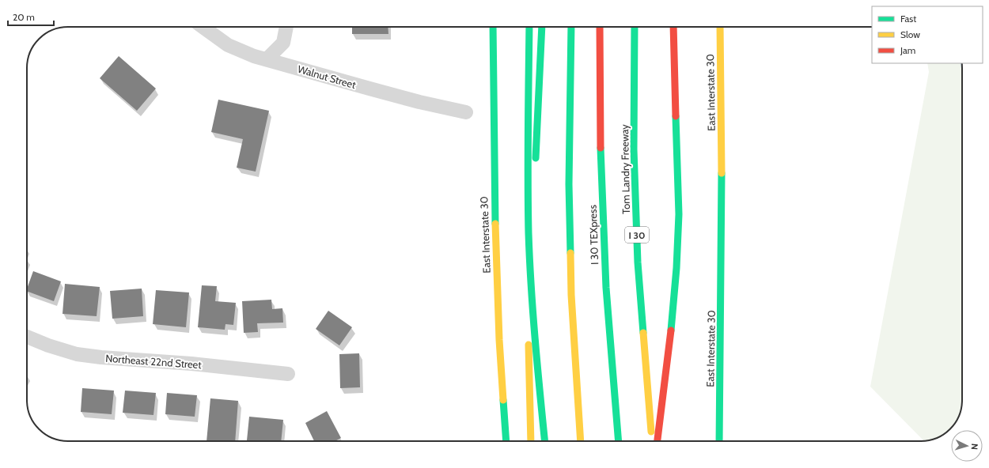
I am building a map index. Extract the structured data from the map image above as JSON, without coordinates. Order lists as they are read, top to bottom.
{
  "streets": {
    "main road": [
      "East Interstate 30",
      "Tom Landry Freeway",
      "I 30 TEXpress",
      "I 30"
    ],
    "street": ["Walnut Street", "Northeast 22nd Street"]
  },
  "legend": ["Fast", "Slow", "Jam"],
  "scale_bar": "20 m",
  "north": "right"
}
